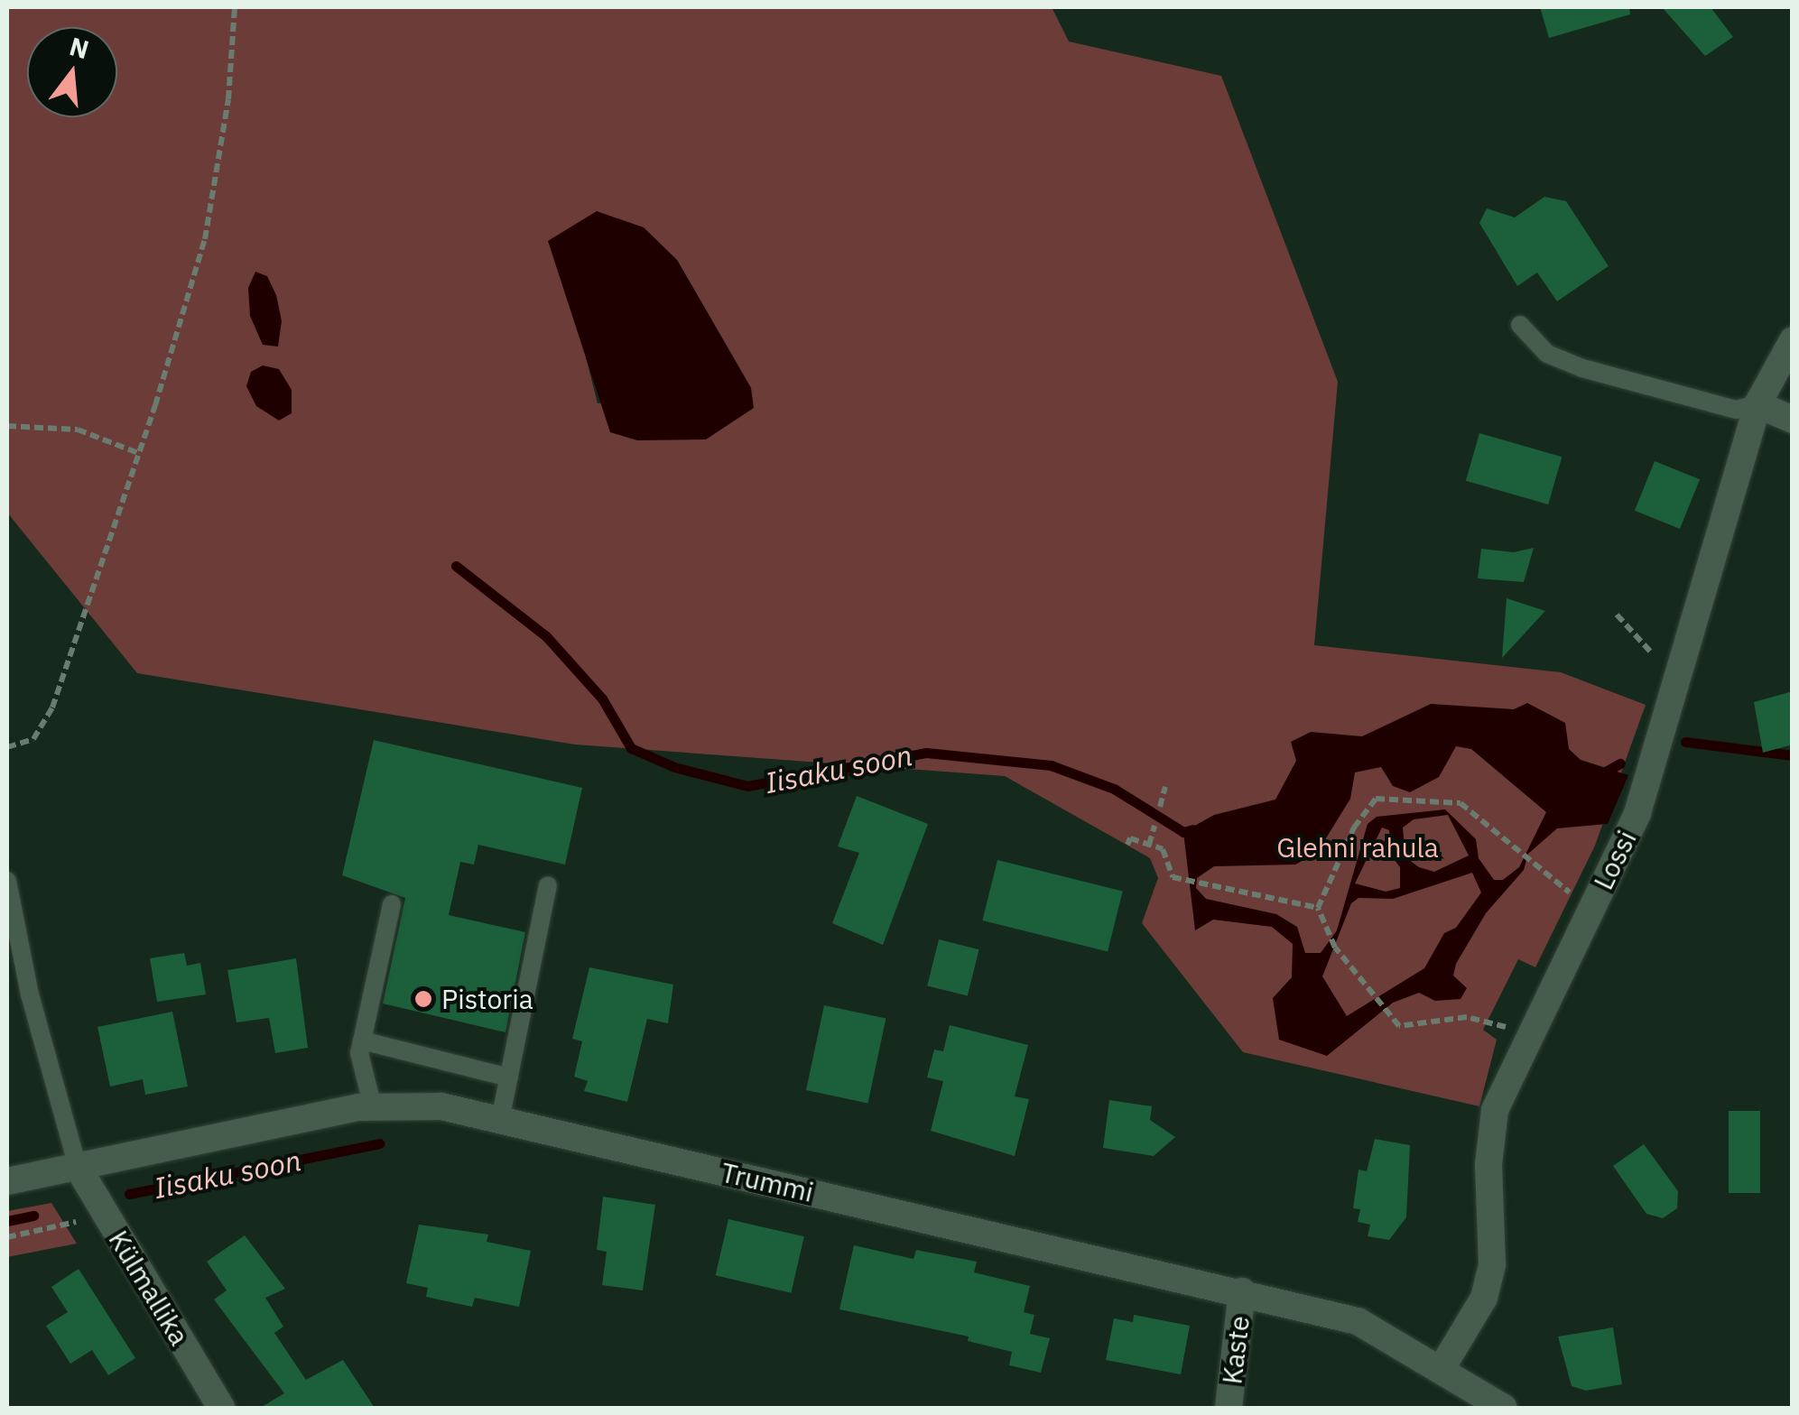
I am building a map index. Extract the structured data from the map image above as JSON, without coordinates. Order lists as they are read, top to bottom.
{
  "streets": {
    "street": [
      "Lossi",
      "Trummi",
      "Külmallika",
      "Kaste"
    ]
  },
  "crossings": [
    ["Lossi", "Trummi"],
    ["Trummi", "Külmallika"],
    ["Trummi", "Kaste"]
  ],
  "water": ["Iisaku soon"],
  "parks": ["Glehni rahula"],
  "places": ["Pistoria"],
  "north": "top"
}
